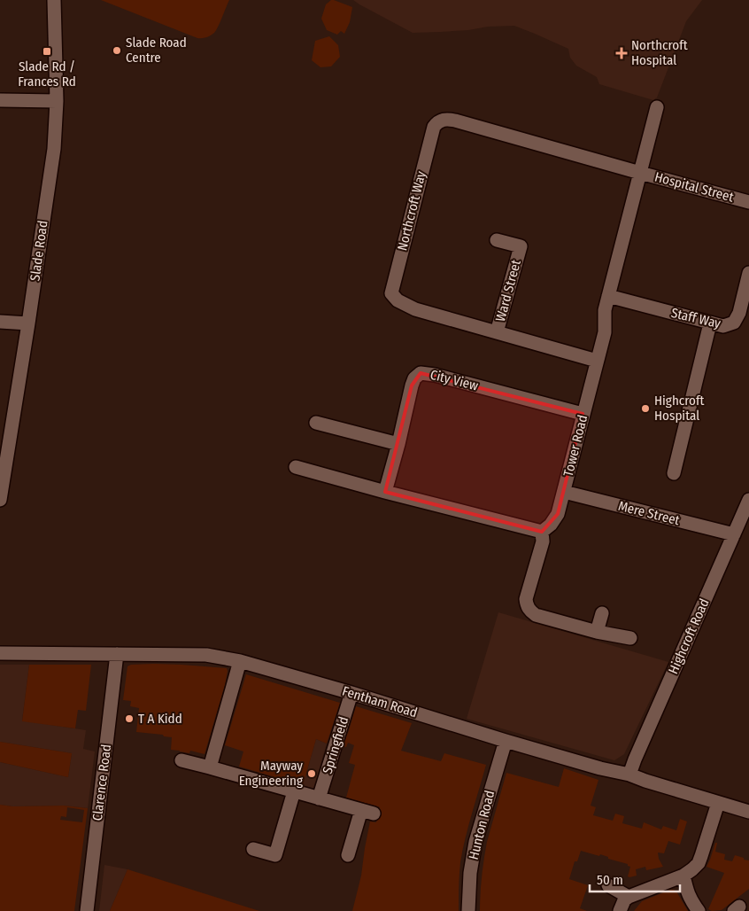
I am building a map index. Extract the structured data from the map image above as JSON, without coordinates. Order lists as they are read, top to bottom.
{
  "streets": {
    "street": [
      "Hospital Street",
      "Northcroft Way",
      "Slade Road",
      "Ward Street",
      "Staff Way",
      "City View",
      "Tower Road",
      "Mere Street",
      "Highcroft Road",
      "Fentham Road",
      "Springfield",
      "Clarence Road",
      "Hunton Road"
    ]
  },
  "crossings": [
    ["Hospital Street", "Northcroft Way"],
    ["Hospital Street", "Tower Road"],
    ["Northcroft Way", "Ward Street"],
    ["Northcroft Way", "Tower Road"],
    ["Staff Way", "Tower Road"],
    ["City View", "Tower Road"],
    ["Tower Road", "Mere Street"],
    ["Mere Street", "Highcroft Road"],
    ["Highcroft Road", "Fentham Road"],
    ["Fentham Road", "Springfield"],
    ["Fentham Road", "Clarence Road"],
    ["Fentham Road", "Hunton Road"]
  ],
  "places": {
    "other": [
      "Slade Road Centre",
      "Highcroft Hospital",
      "T A Kidd",
      "Mayway Engineering"
    ],
    "transit": ["Slade Rd / Frances Rd"],
    "health": ["Northcroft Hospital"]
  },
  "scale_bar": "50 m"
}
